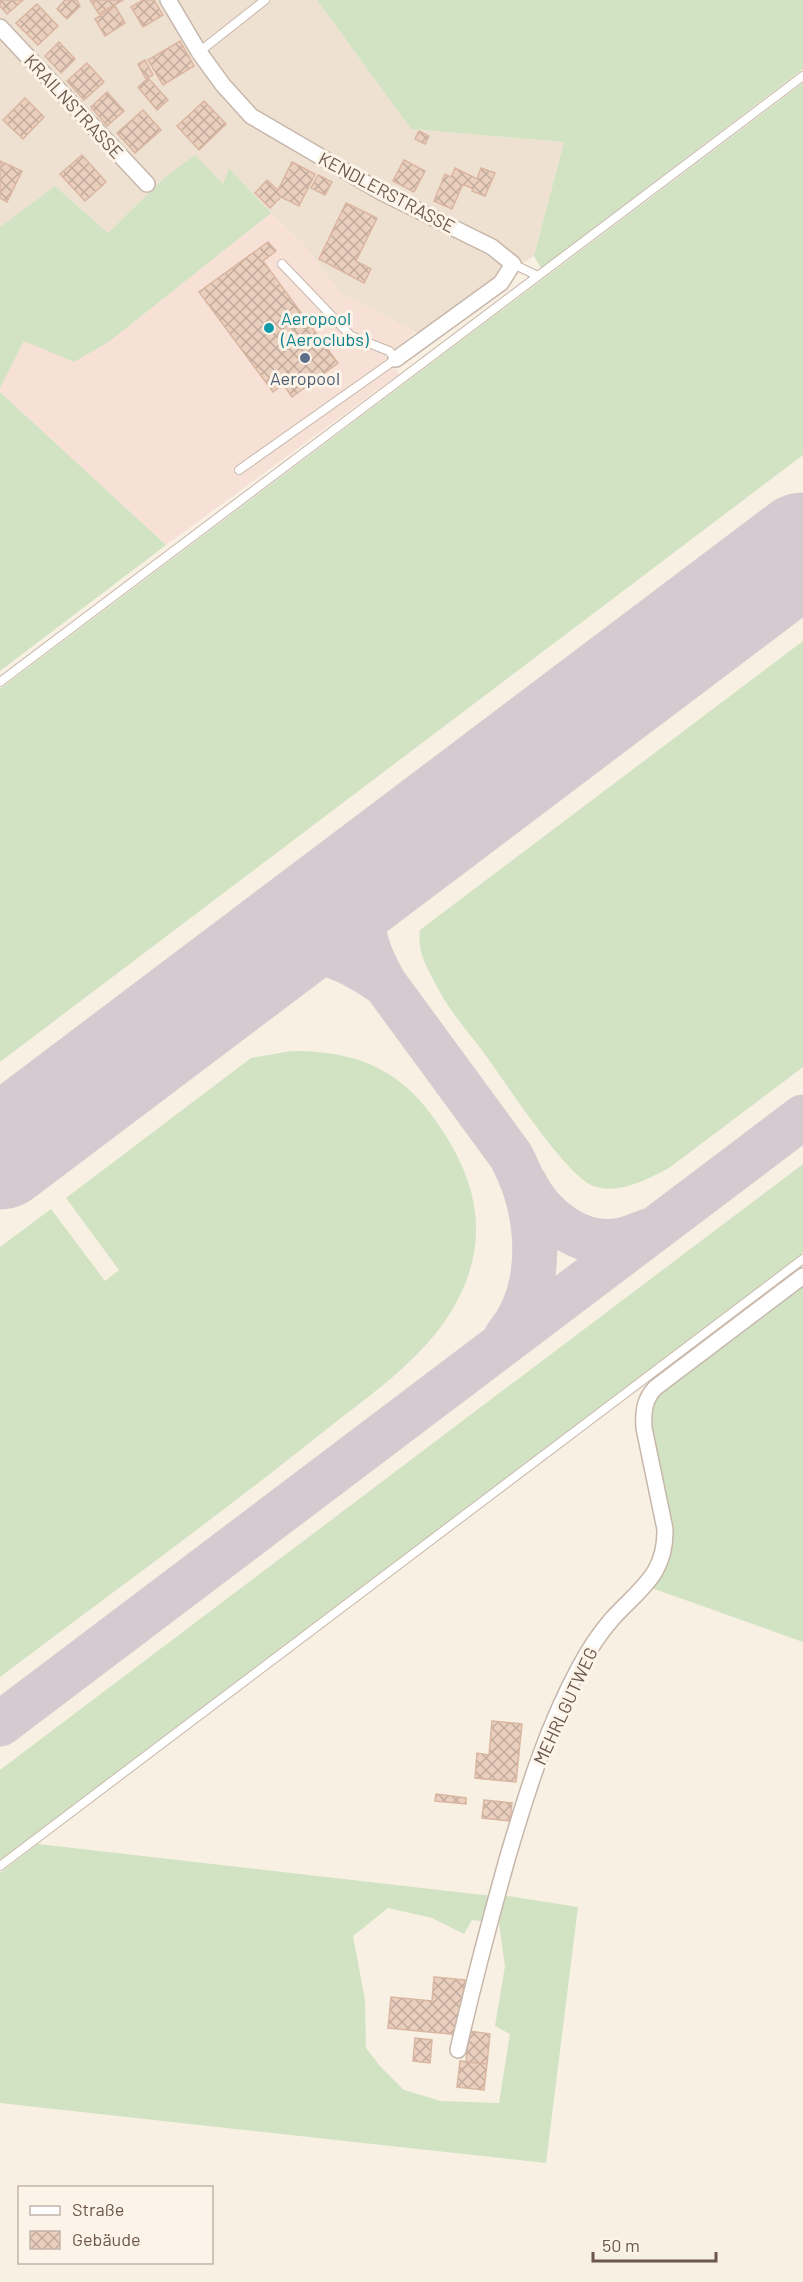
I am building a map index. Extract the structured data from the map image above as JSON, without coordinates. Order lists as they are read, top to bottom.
{
  "streets": {
    "street": ["KRAILNSTRASSE", "KENDLERSTRASSE", "MEHRLGUTWEG"]
  },
  "places": ["Aeropool (Aeroclubs)", "Aeropool"],
  "legend": ["Straße", "Gebäude"],
  "scale_bar": "50 m"
}
